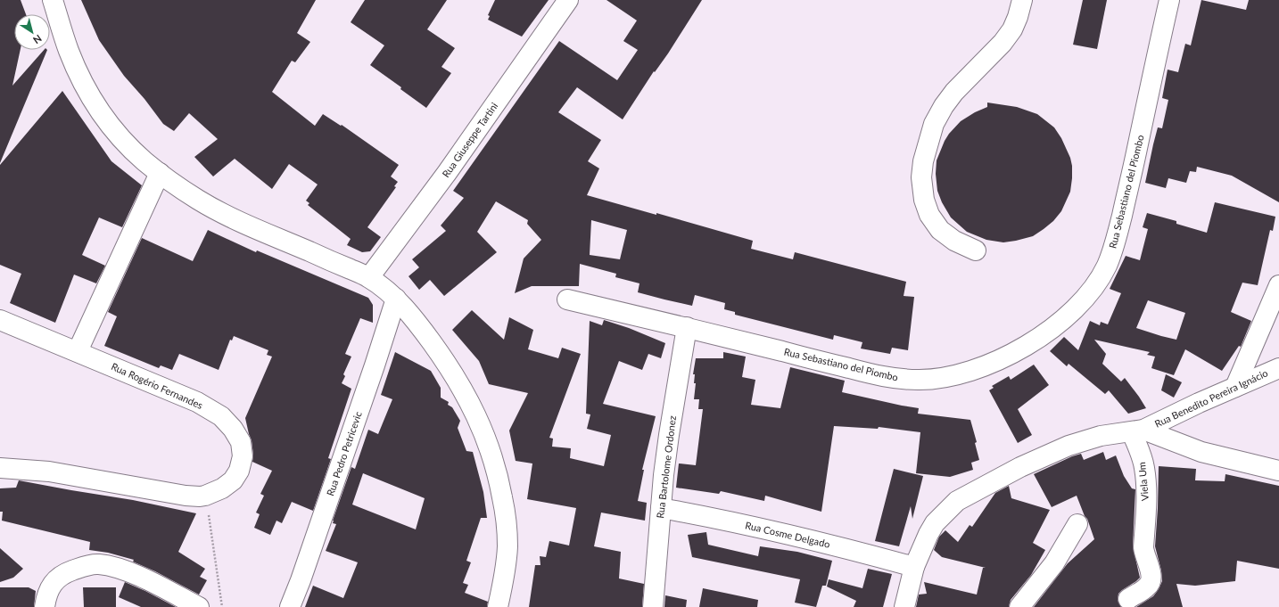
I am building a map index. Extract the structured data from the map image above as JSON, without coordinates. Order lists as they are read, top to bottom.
{
  "streets": {
    "street": [
      "Rua Giuseppe Tartini",
      "Rua Sebastiano del Piombo",
      "Rua Rogério Fernandes",
      "Rua Benedito Pereira Ignácio",
      "Rua Pedro Petricevic",
      "Rua Bartolome Ordonez",
      "Viela Um",
      "Rua Cosme Delgado"
    ]
  },
  "crossings": [
    ["Rua Sebastiano del Piombo", "Rua Bartolome Ordonez"],
    ["Rua Benedito Pereira Ignácio", "Viela Um"],
    ["Rua Bartolome Ordonez", "Rua Cosme Delgado"]
  ],
  "north": "bottom right"
}
